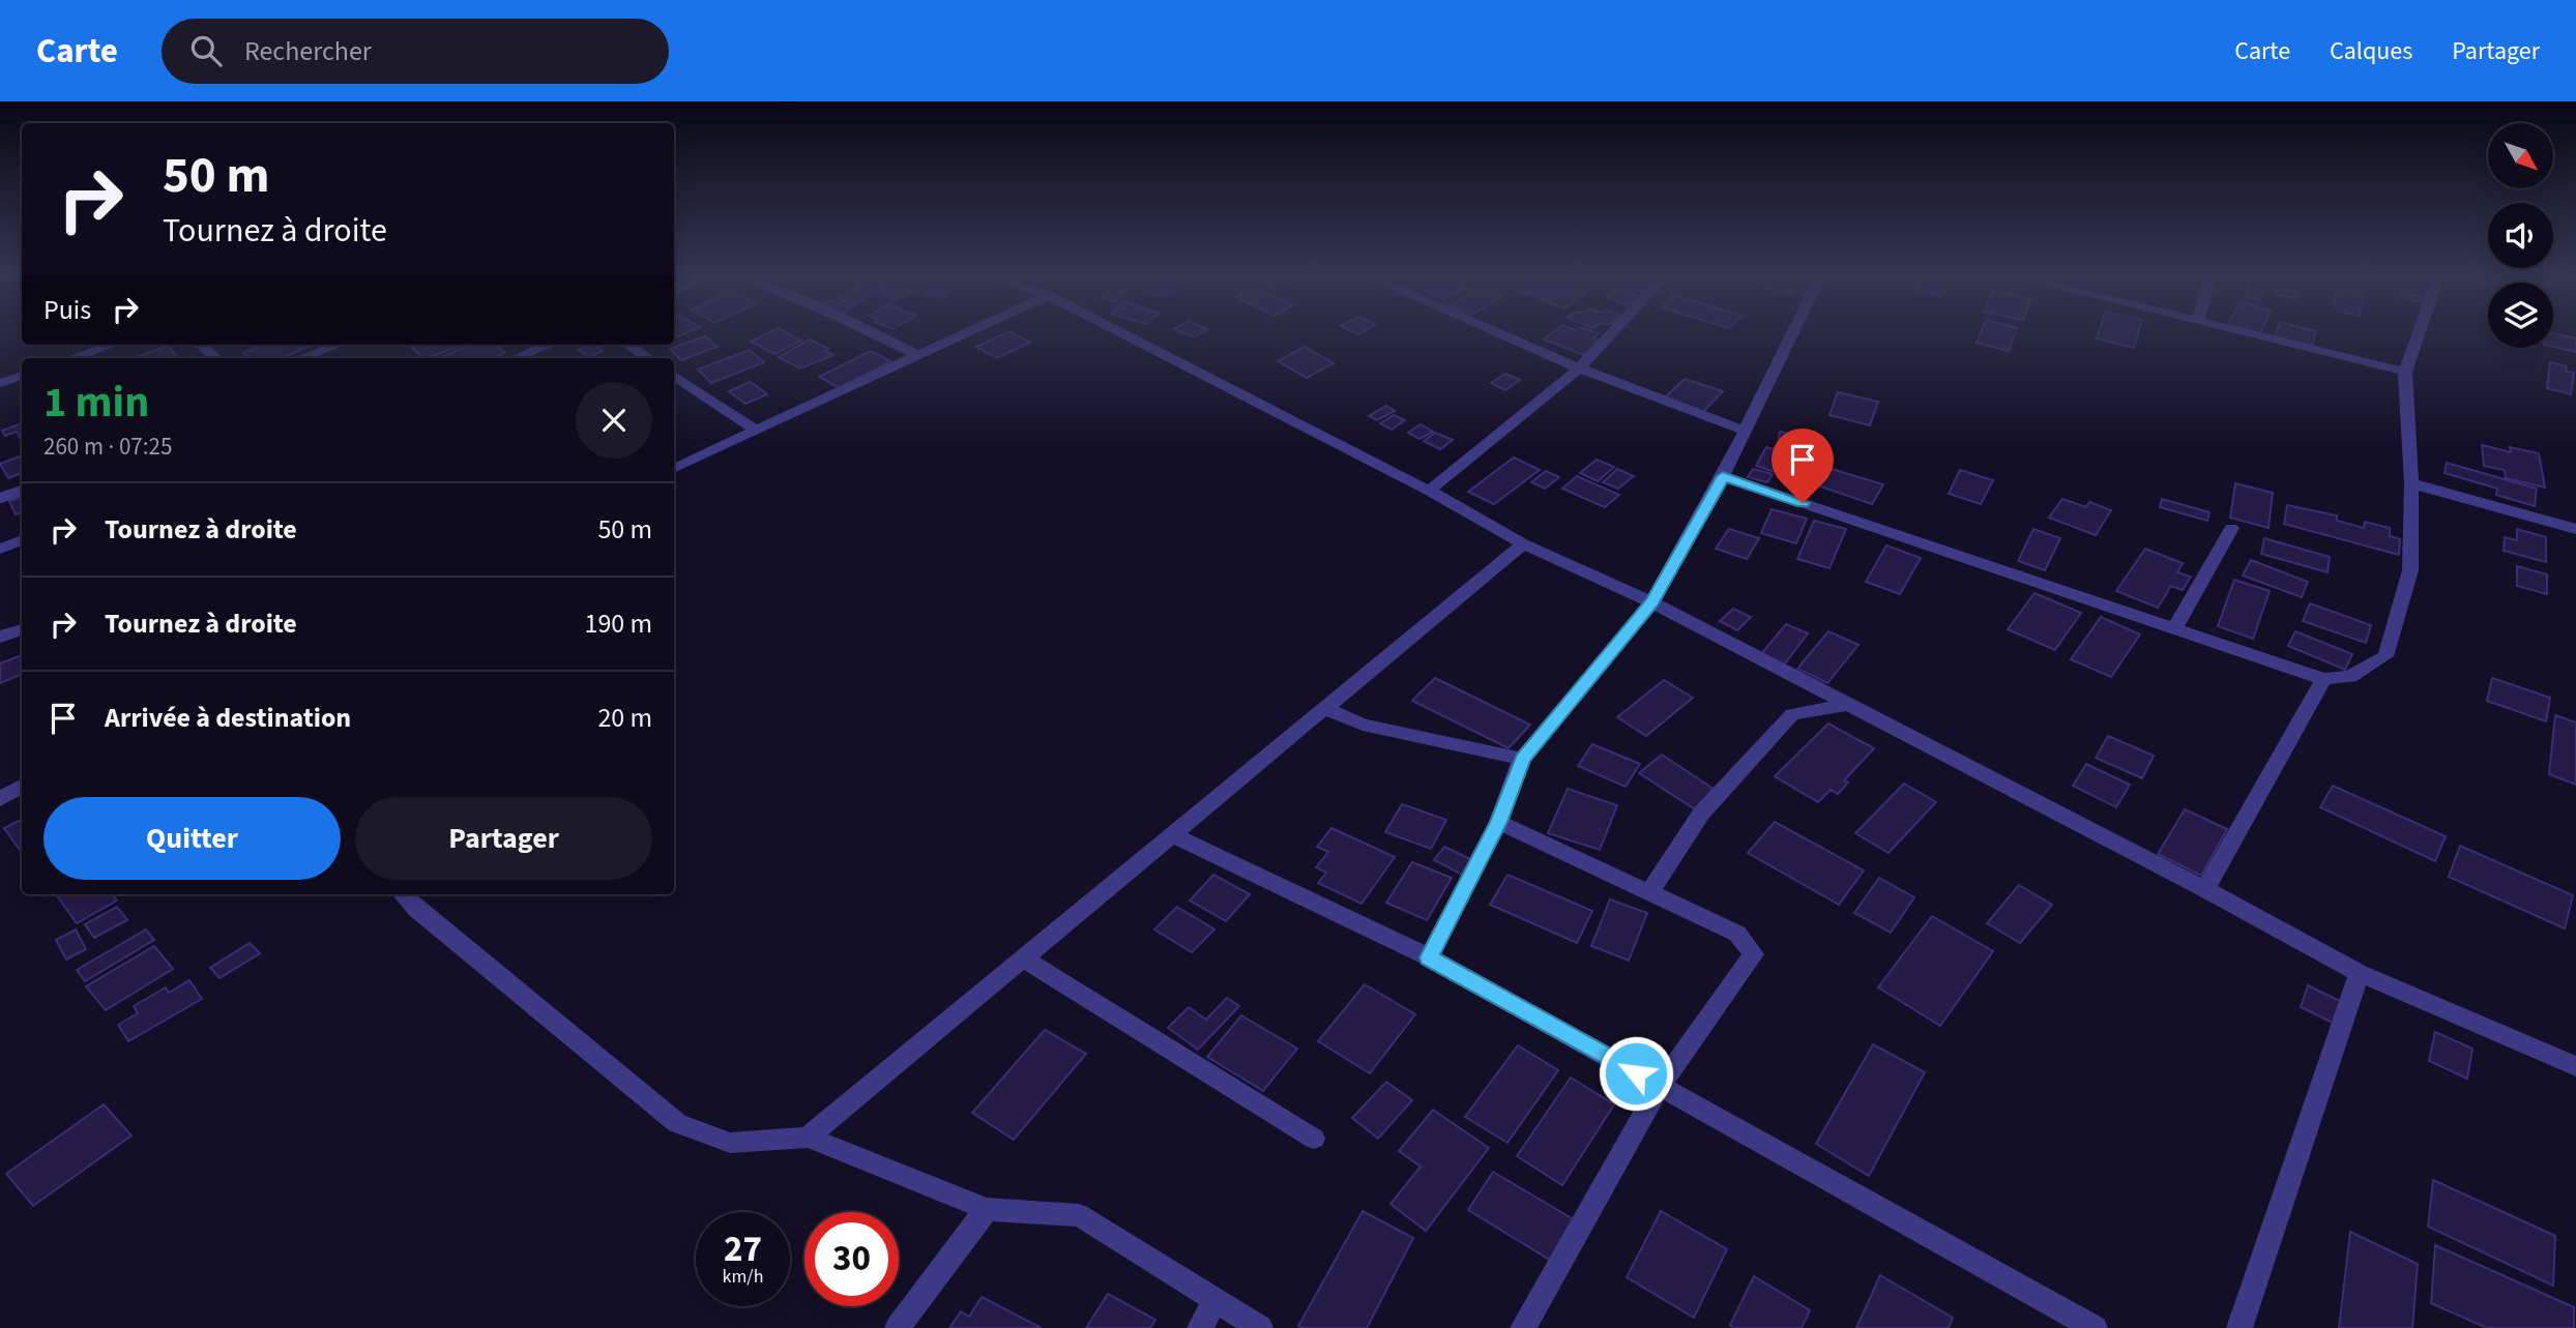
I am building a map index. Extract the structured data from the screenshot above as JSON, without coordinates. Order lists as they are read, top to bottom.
{
  "north": "bottom right",
  "page": {
    "header": "Carte",
    "search": "Rechercher",
    "nav": ["Carte", "Calques", "Partager"],
    "turn": ["50 m", "Tournez à droite"],
    "then": "Puis",
    "heading": ["1 min", "260 m · 07:25"],
    "list": [
      {
        "name": "Tournez à droite",
        "value": "50 m"
      },
      {
        "name": "Tournez à droite",
        "value": "190 m"
      },
      {
        "name": "Arrivée à destination",
        "value": "20 m"
      }
    ],
    "buttons": ["Quitter", "Partager"],
    "speed": "27 km/h",
    "limit": "30"
  }
}
